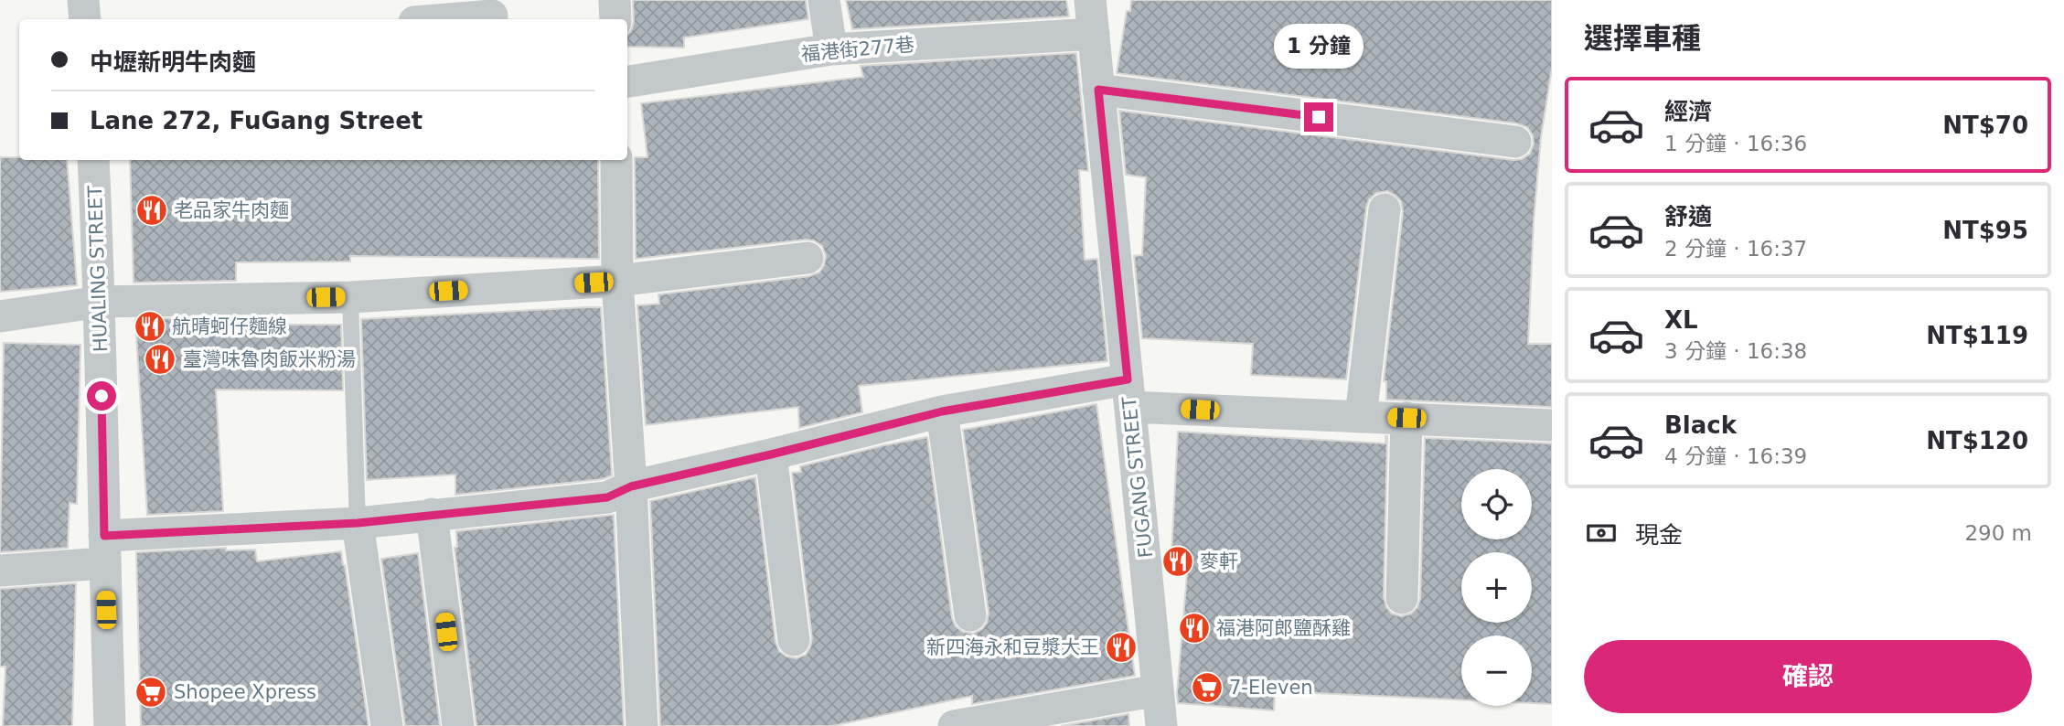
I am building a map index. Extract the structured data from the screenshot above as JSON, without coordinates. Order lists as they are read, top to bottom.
{
  "streets": {
    "street": ["福港街277巷", "HUALING STREET", "FUGANG STREET"]
  },
  "crossings": [
    ["福港街277巷", "FUGANG STREET"]
  ],
  "places": {
    "restaurant": [
      "老品家牛肉麵",
      "航晴蚵仔麵線",
      "臺灣味魯肉飯米粉湯",
      "麥軒",
      "福港阿郎鹽酥雞",
      "新四海永和豆漿大王"
    ],
    "supermarket": ["7-Eleven", "Shopee Xpress"]
  },
  "page": {
    "heading": "選擇車種",
    "banner": ["中壢新明牛肉麵", "Lane 272, FuGang Street"],
    "bubble": "1 分鐘",
    "list": [
      {
        "name": "經濟",
        "note": "1 分鐘 · 16:36",
        "value": "NT$70"
      },
      {
        "name": "舒適",
        "note": "2 分鐘 · 16:37",
        "value": "NT$95"
      },
      {
        "name": "XL",
        "note": "3 分鐘 · 16:38",
        "value": "NT$119"
      },
      {
        "name": "Black",
        "note": "4 分鐘 · 16:39",
        "value": "NT$120"
      }
    ],
    "map_buttons": ["+", "−"],
    "pay": ["現金", "290 m"],
    "buttons": "確認"
  }
}
